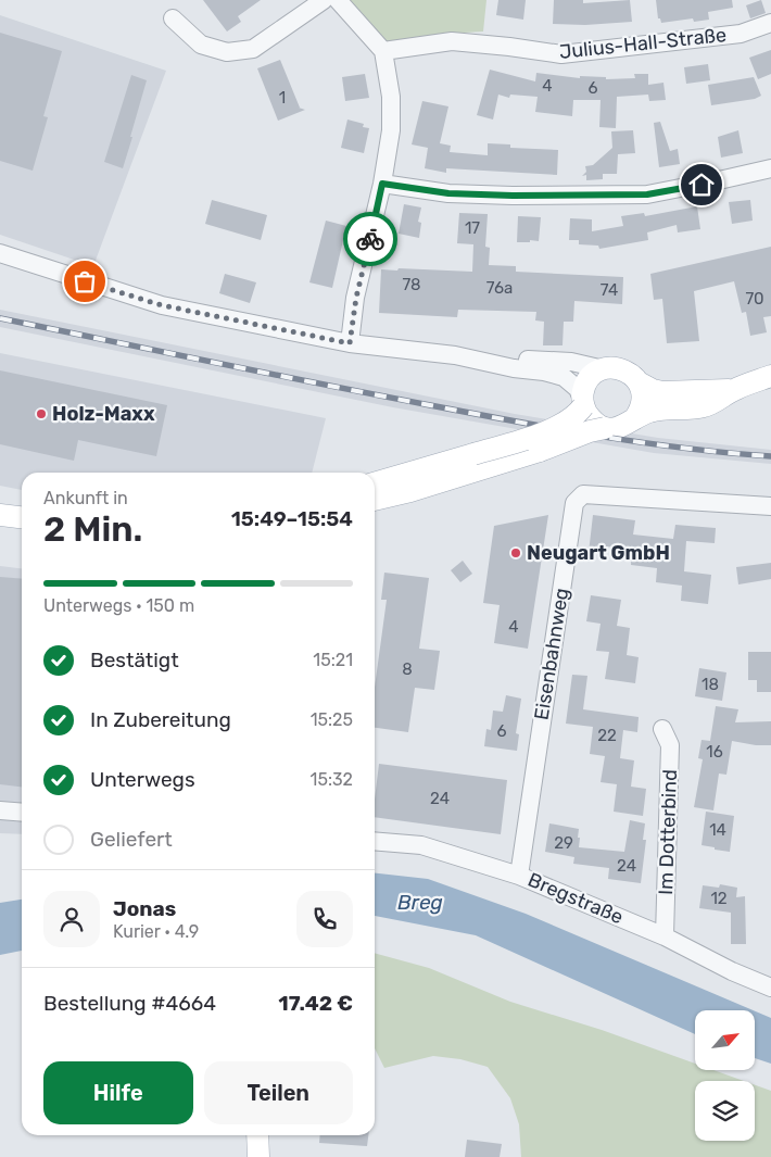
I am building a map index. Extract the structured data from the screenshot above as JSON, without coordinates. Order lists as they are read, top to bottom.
{
  "streets": {
    "street": [
      "Julius-Hall-Straße",
      "Eisenbahnweg",
      "Im Dotterbind",
      "Bregstraße"
    ]
  },
  "crossings": [
    ["Eisenbahnweg", "Bregstraße"],
    ["Im Dotterbind", "Bregstraße"]
  ],
  "water": ["Breg"],
  "places": ["Holz-Maxx", "Neugart GmbH"],
  "house_numbers": [
    "4",
    "6",
    "1",
    "17",
    "78",
    "76a",
    "74",
    "70",
    "4",
    "8",
    "18",
    "6",
    "22",
    "16",
    "24",
    "14",
    "29",
    "24",
    "12"
  ],
  "north": "top right",
  "page": {
    "heading": ["2 Min.", "Ankunft in", "15:49–15:54"],
    "panel": [
      "Jonas",
      "Kurier · 4.9",
      "Bestellung #4664",
      "17.42 €"
    ],
    "bar": "Unterwegs · 150 m",
    "list": [
      ["Bestätigt", "15:21"],
      ["In Zubereitung", "15:25"],
      ["Unterwegs", "15:32"],
      "Geliefert"
    ],
    "buttons": ["Hilfe", "Teilen"]
  }
}
